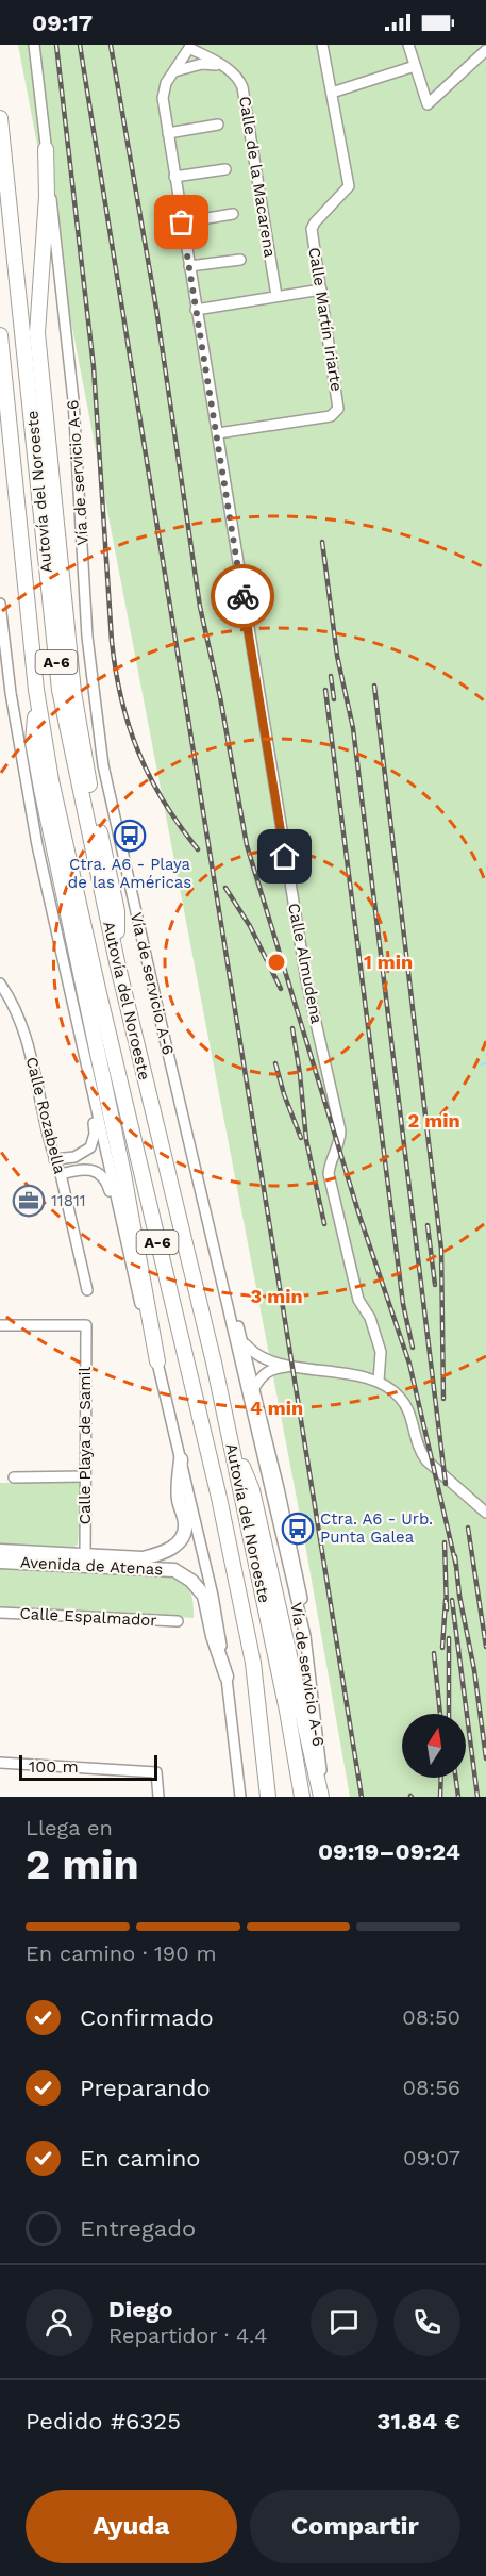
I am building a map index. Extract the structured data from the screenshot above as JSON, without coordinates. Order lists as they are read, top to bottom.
{
  "streets": {
    "highway": ["Autovía del Noroeste", "A-6"],
    "main road": ["Avenida de Atenas"],
    "street": [
      "Calle de la Macarena",
      "Calle Martín Iriarte",
      "Vía de servicio A-6",
      "Calle Almudena",
      "Calle Rozabella",
      "Calle Playa de Samil",
      "Calle Espalmador"
    ]
  },
  "crossings": [
    ["Calle de la Macarena", "Calle Almudena"],
    ["Calle Martín Iriarte", "Calle Almudena"],
    ["Calle Playa de Samil", "Avenida de Atenas"]
  ],
  "places": {
    "bus stop": ["Ctra. A6 - Playa de las Américas", "Ctra. A6 - Urb. Punta Galea"],
    "office": ["11811"]
  },
  "scale_bar": "100 m",
  "north": "top",
  "page": {
    "status": "09:17",
    "scale": "100 m",
    "heading": ["2 min", "Llega en", "09:19–09:24"],
    "panel": [
      "Diego",
      "Repartidor · 4.4",
      "Pedido #6325",
      "31.84 €"
    ],
    "bar": "En camino · 190 m",
    "list": [
      ["Confirmado", "08:50"],
      ["Preparando", "08:56"],
      ["En camino", "09:07"],
      "Entregado"
    ],
    "buttons": ["Ayuda", "Compartir"]
  },
  "rings": [
    "1 min",
    "2 min",
    "3 min",
    "4 min"
  ]
}
